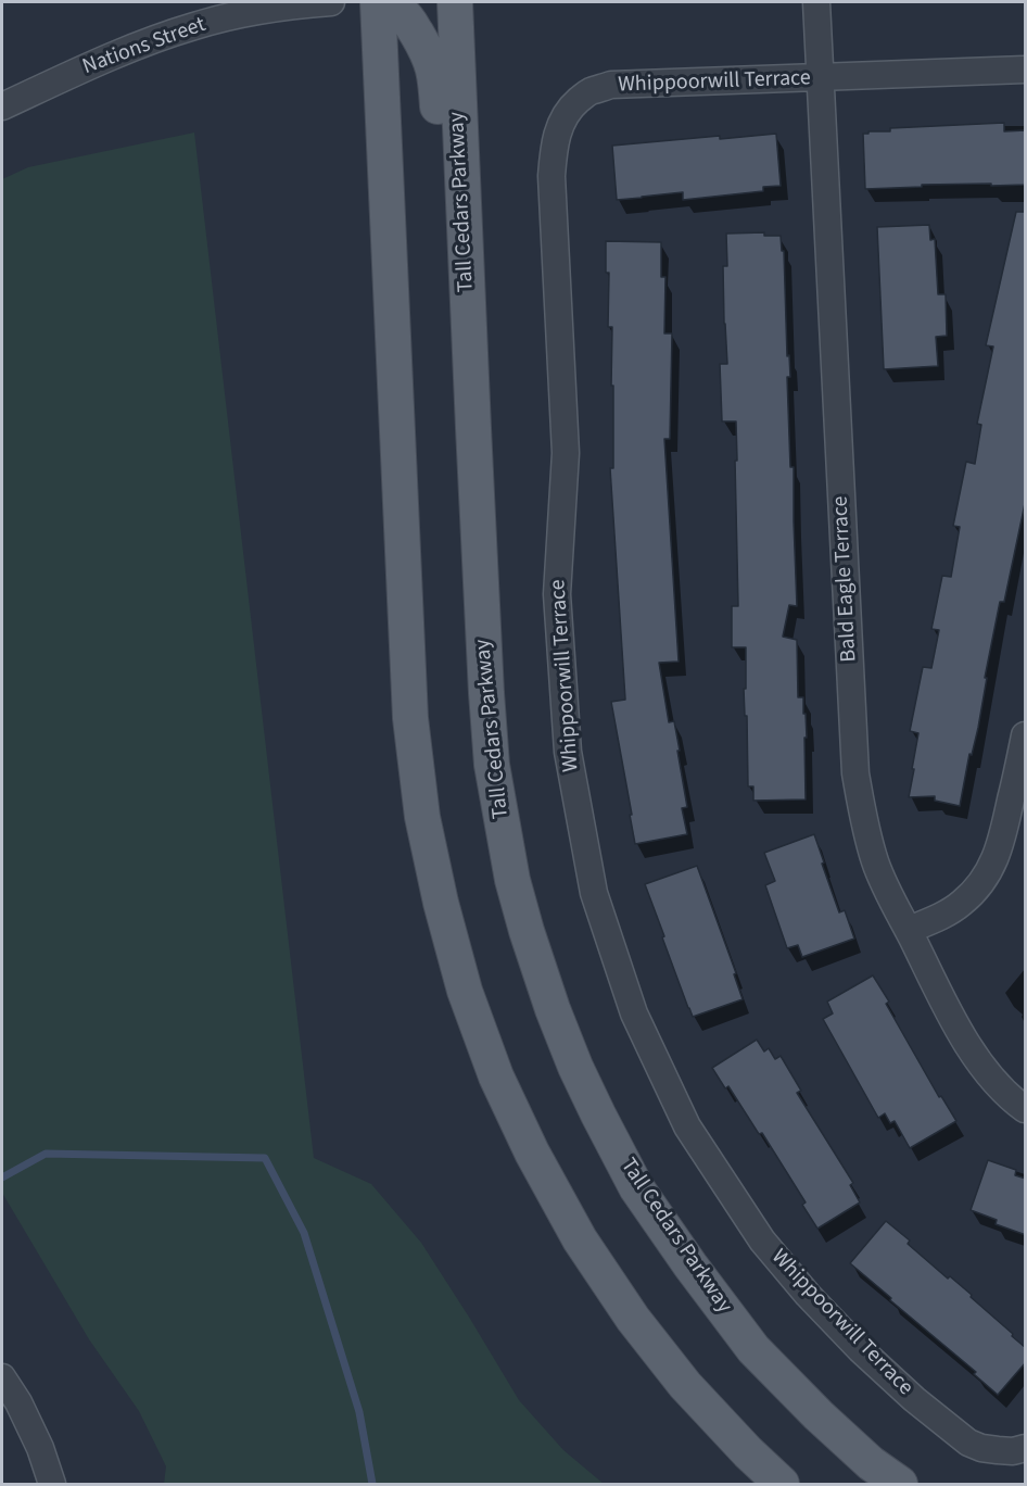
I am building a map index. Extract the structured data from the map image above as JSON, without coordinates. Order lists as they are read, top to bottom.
{
  "streets": {
    "main road": ["Tall Cedars Parkway"],
    "street": ["Nations Street", "Whippoorwill Terrace", "Bald Eagle Terrace"]
  },
  "crossings": [
    ["Whippoorwill Terrace", "Bald Eagle Terrace"]
  ]
}
